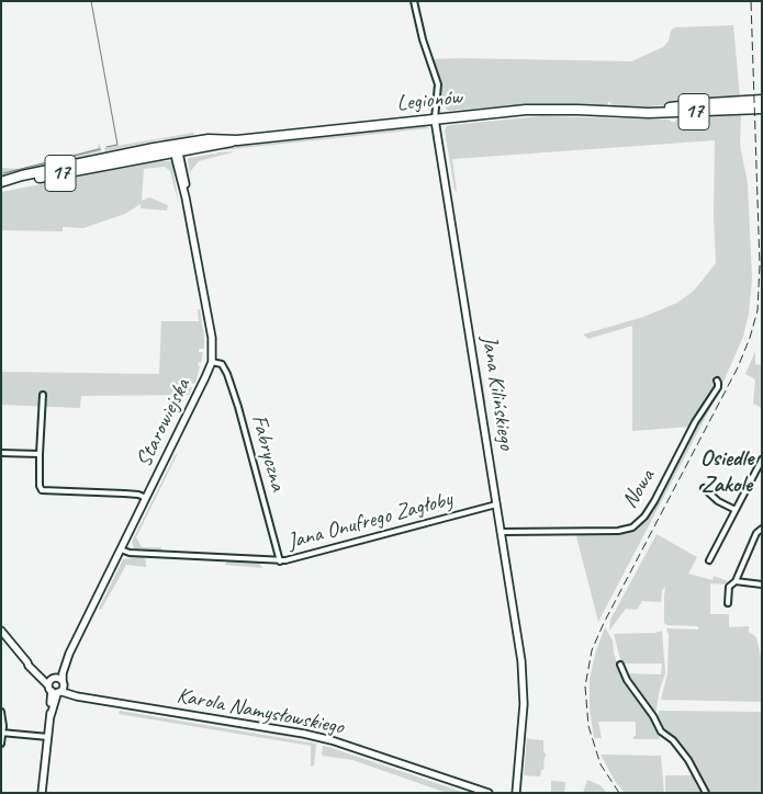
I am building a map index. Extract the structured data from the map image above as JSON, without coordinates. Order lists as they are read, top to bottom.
{
  "streets": {
    "highway": ["Legionów", "17"],
    "street": [
      "Jana Kilińskiego",
      "Starowiejska",
      "Fabryczna",
      "Nowa",
      "Jana Onufrego Zagłoby",
      "Karola Namysłowskiego"
    ]
  },
  "crossings": [
    ["Legionów", "Jana Kilińskiego"],
    ["Legionów", "Starowiejska"],
    ["Jana Kilińskiego", "Nowa"],
    ["Jana Kilińskiego", "Jana Onufrego Zagłoby"],
    ["Starowiejska", "Fabryczna"],
    ["Starowiejska", "Jana Onufrego Zagłoby"],
    ["Starowiejska", "Karola Namysłowskiego"],
    ["Fabryczna", "Jana Onufrego Zagłoby"]
  ],
  "districts": ["Osiedle Zakole"]
}
